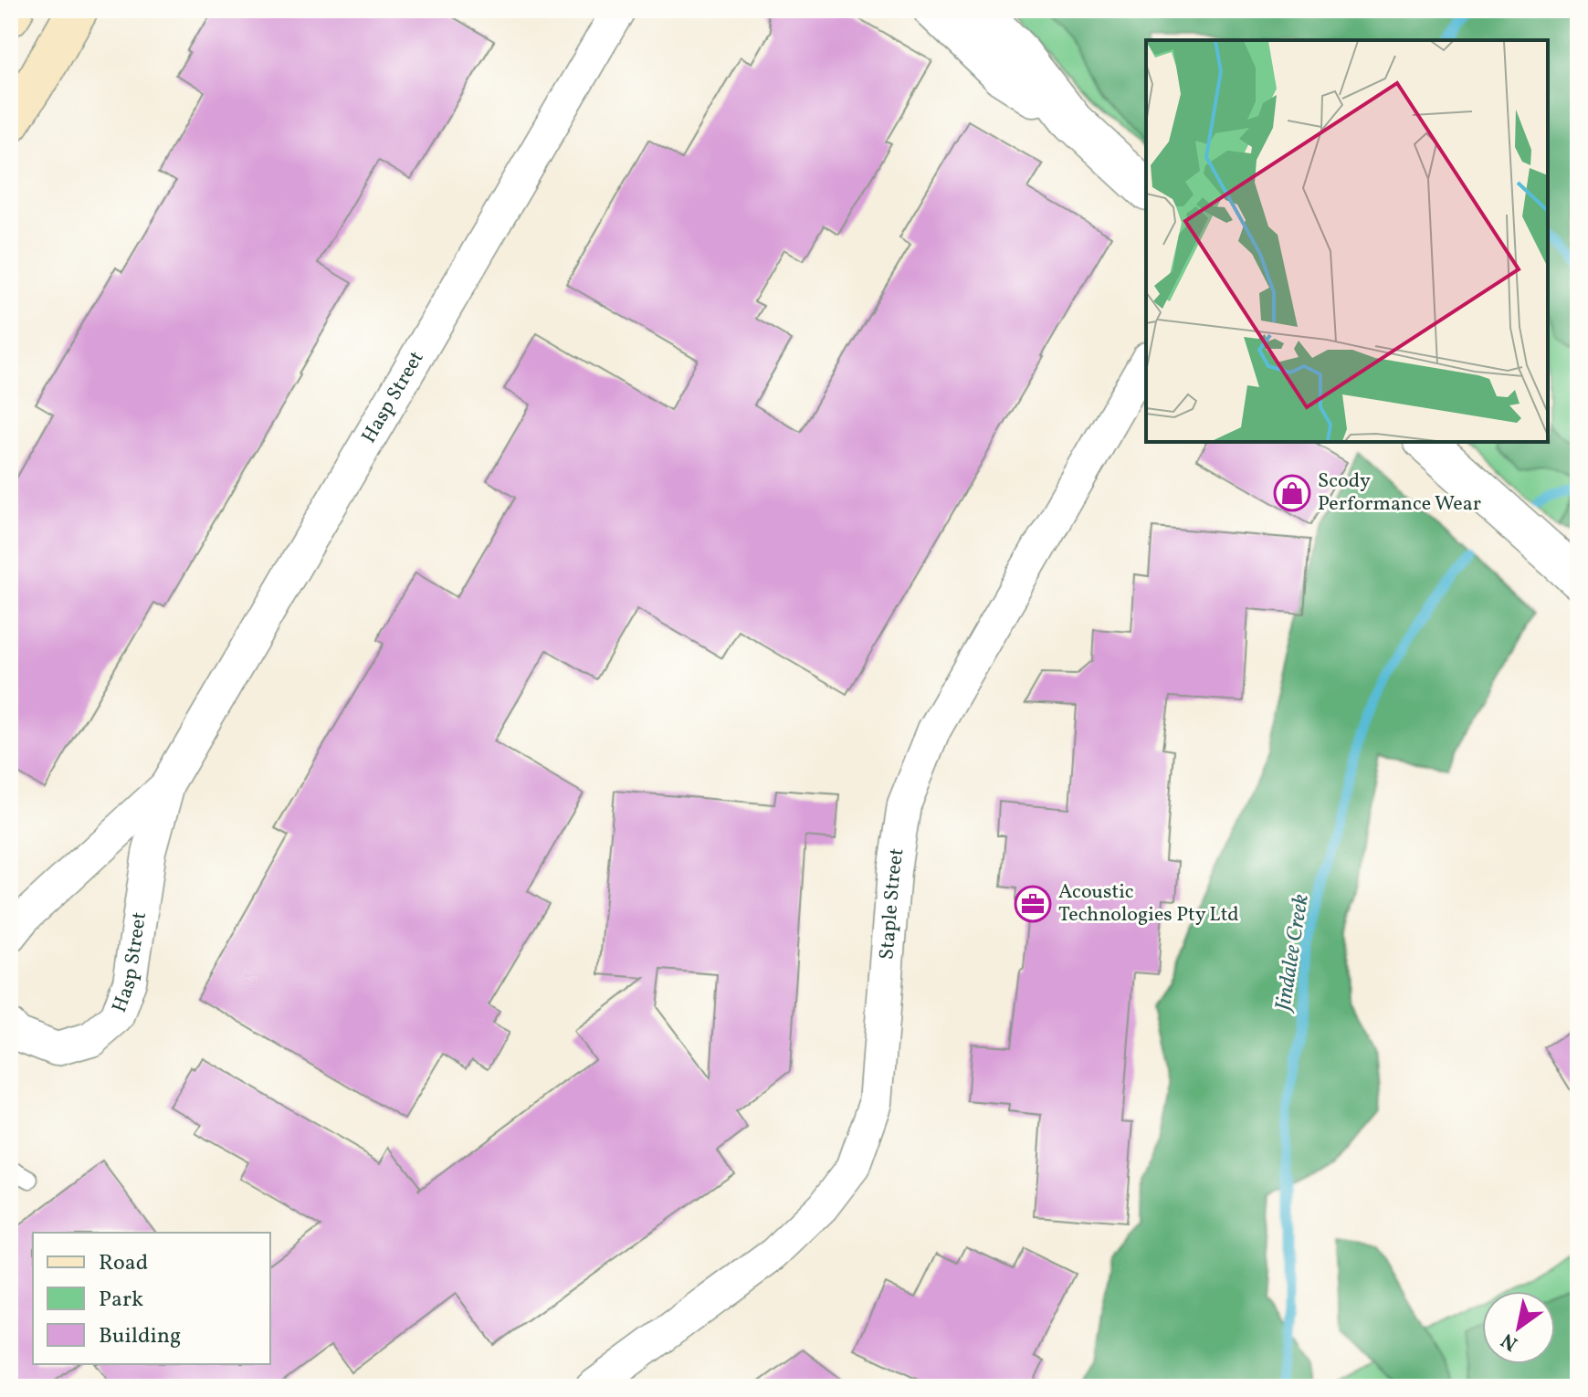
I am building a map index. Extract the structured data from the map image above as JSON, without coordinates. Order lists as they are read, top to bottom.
{
  "streets": {
    "street": ["Hasp Street", "Staple Street"]
  },
  "water": ["Jindalee Creek"],
  "places": {
    "shop": ["Scody Performance Wear"],
    "office": ["Acoustic Technologies Pty Ltd"]
  },
  "legend": ["Road", "Park", "Building"],
  "north": "bottom left"
}
